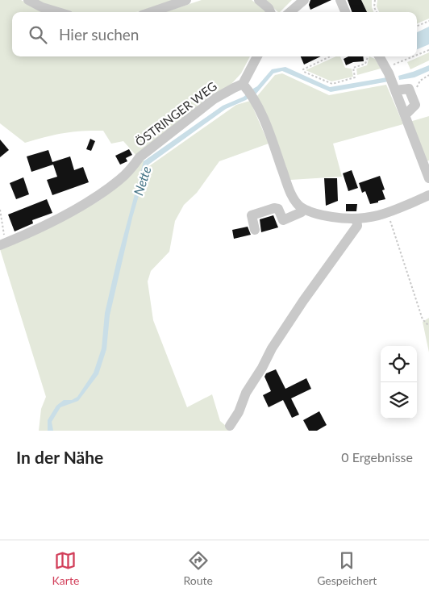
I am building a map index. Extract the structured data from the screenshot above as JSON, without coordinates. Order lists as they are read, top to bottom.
{
  "streets": {
    "street": ["ÖSTRINGER WEG"]
  },
  "water": ["Nette"],
  "page": {
    "search": "Hier suchen",
    "heading": ["In der Nähe", "0 Ergebnisse"],
    "nav": ["Karte", "Route", "Gespeichert"]
  }
}
